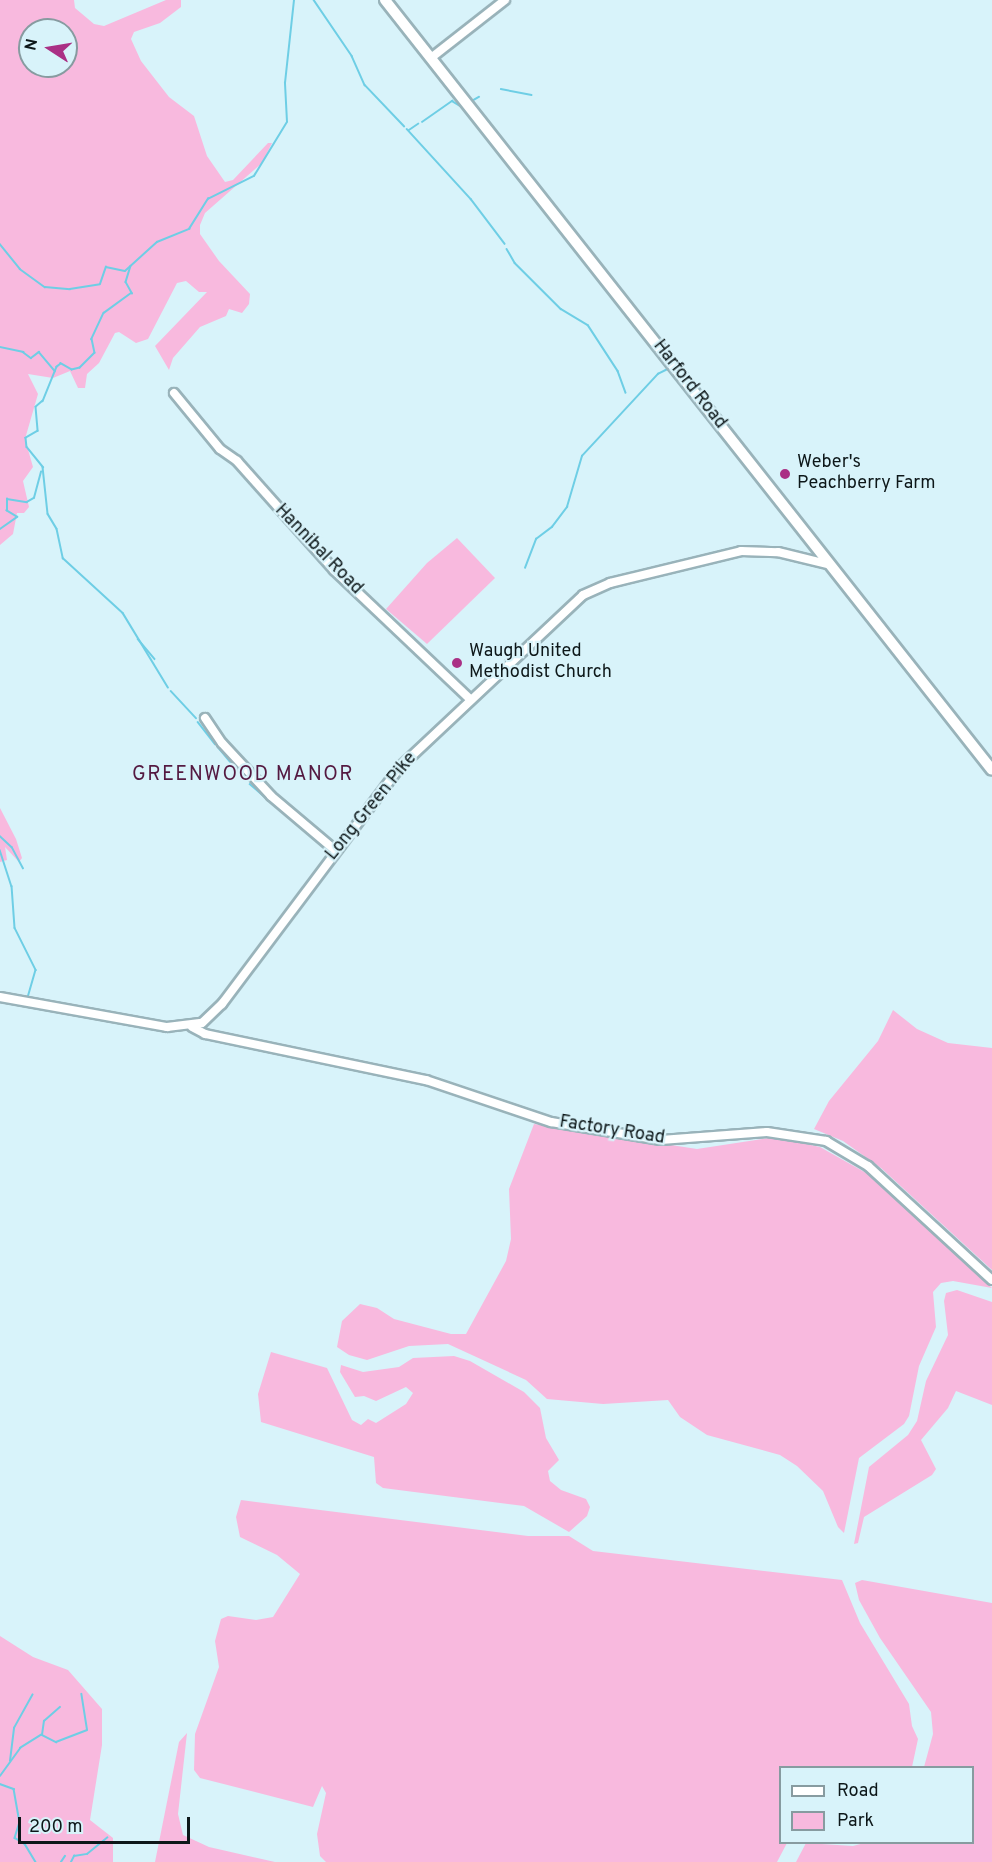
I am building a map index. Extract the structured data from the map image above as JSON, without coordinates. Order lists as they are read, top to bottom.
{
  "streets": {
    "main road": ["Harford Road"],
    "street": ["Hannibal Road", "Long Green Pike", "Factory Road"]
  },
  "crossings": [
    ["Harford Road", "Long Green Pike"],
    ["Hannibal Road", "Long Green Pike"],
    ["Long Green Pike", "Factory Road"]
  ],
  "districts": ["GREENWOOD MANOR"],
  "places": ["Weber's Peachberry Farm", "Waugh United Methodist Church"],
  "legend": ["Road", "Park"],
  "scale_bar": "200 m",
  "north": "left"
}
